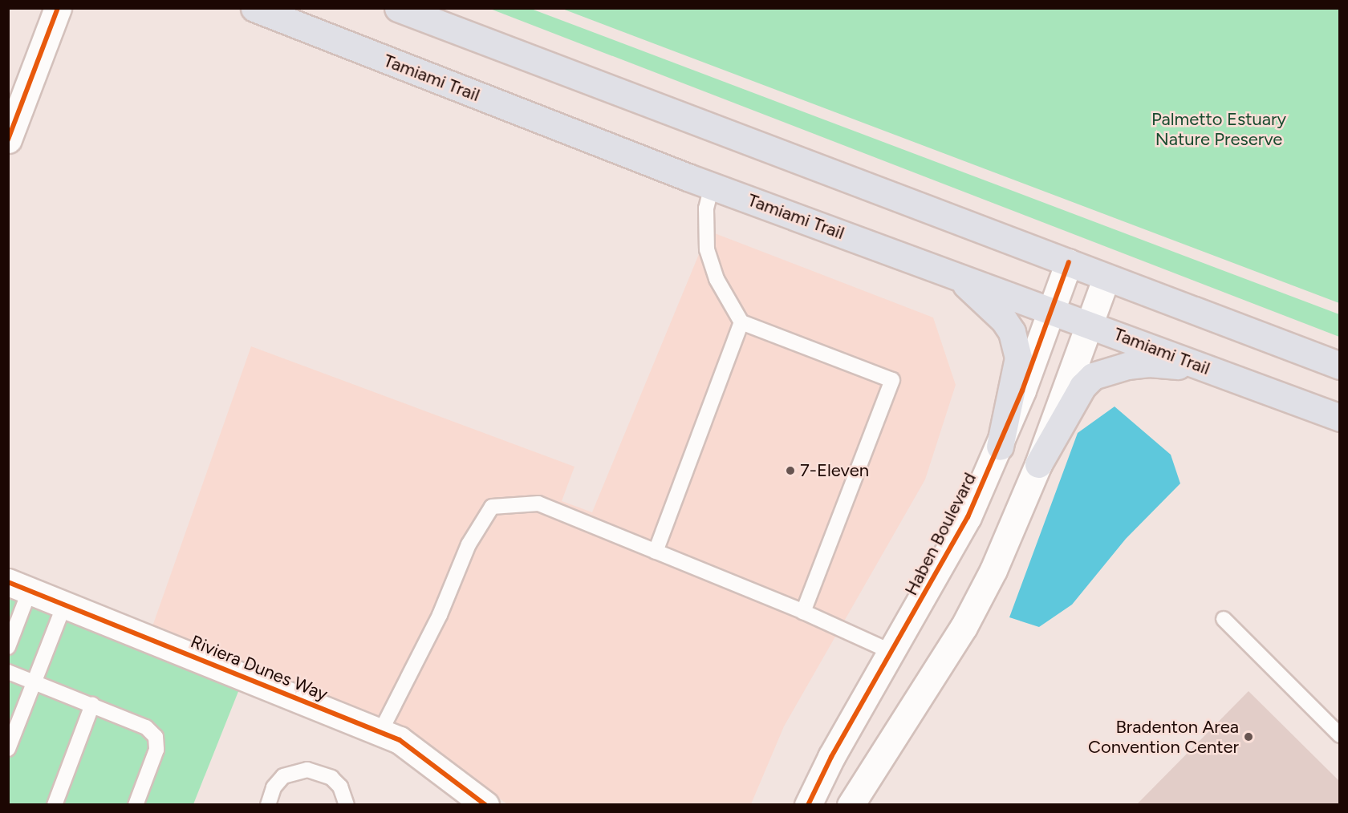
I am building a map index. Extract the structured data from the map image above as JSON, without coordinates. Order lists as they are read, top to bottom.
{
  "streets": {
    "highway": ["Tamiami Trail"],
    "street": ["Haben Boulevard", "Riviera Dunes Way"]
  },
  "crossings": [
    ["Tamiami Trail", "Haben Boulevard"]
  ],
  "parks": ["Palmetto Estuary Nature Preserve"],
  "places": ["7-Eleven", "Bradenton Area Convention Center"]
}
